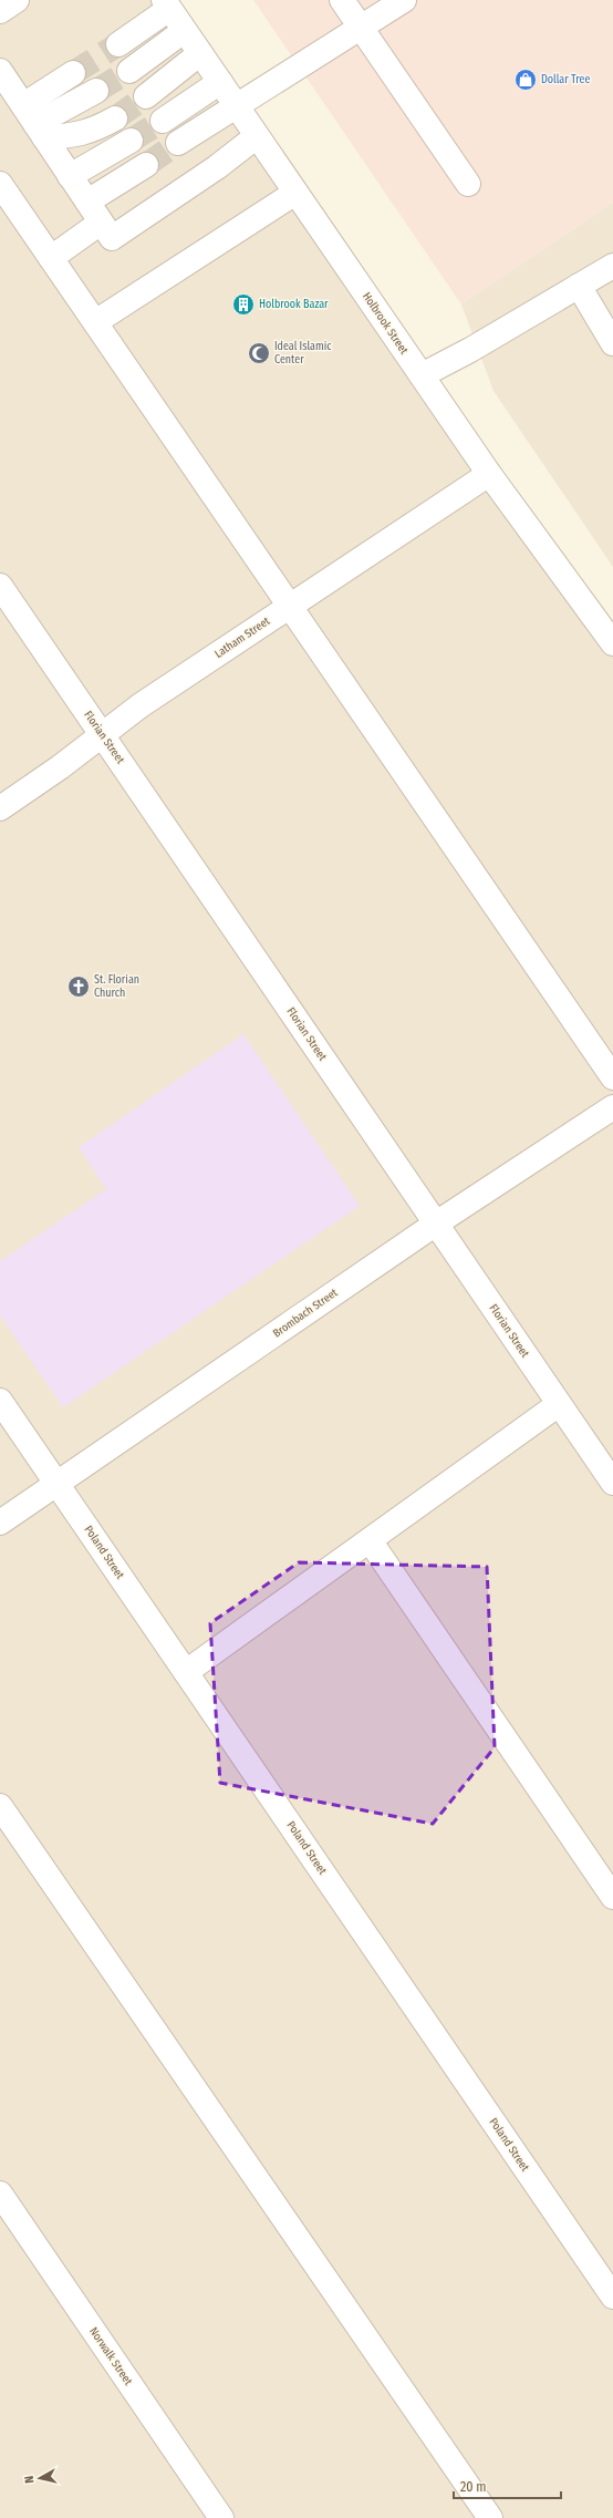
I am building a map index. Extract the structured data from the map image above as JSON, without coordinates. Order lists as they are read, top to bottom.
{
  "streets": {
    "street": [
      "Holbrook Street",
      "Latham Street",
      "Florian Street",
      "Brombach Street",
      "Poland Street",
      "Norwalk Street"
    ]
  },
  "crossings": [
    ["Holbrook Street", "Latham Street"],
    ["Latham Street", "Florian Street"],
    ["Florian Street", "Brombach Street"],
    ["Brombach Street", "Poland Street"]
  ],
  "places": {
    "shop": ["Dollar Tree"],
    "building": ["Holbrook Bazar"],
    "mosque": ["Ideal Islamic Center"],
    "church": ["St. Florian Church"]
  },
  "scale_bar": "20 m",
  "north": "left"
}
